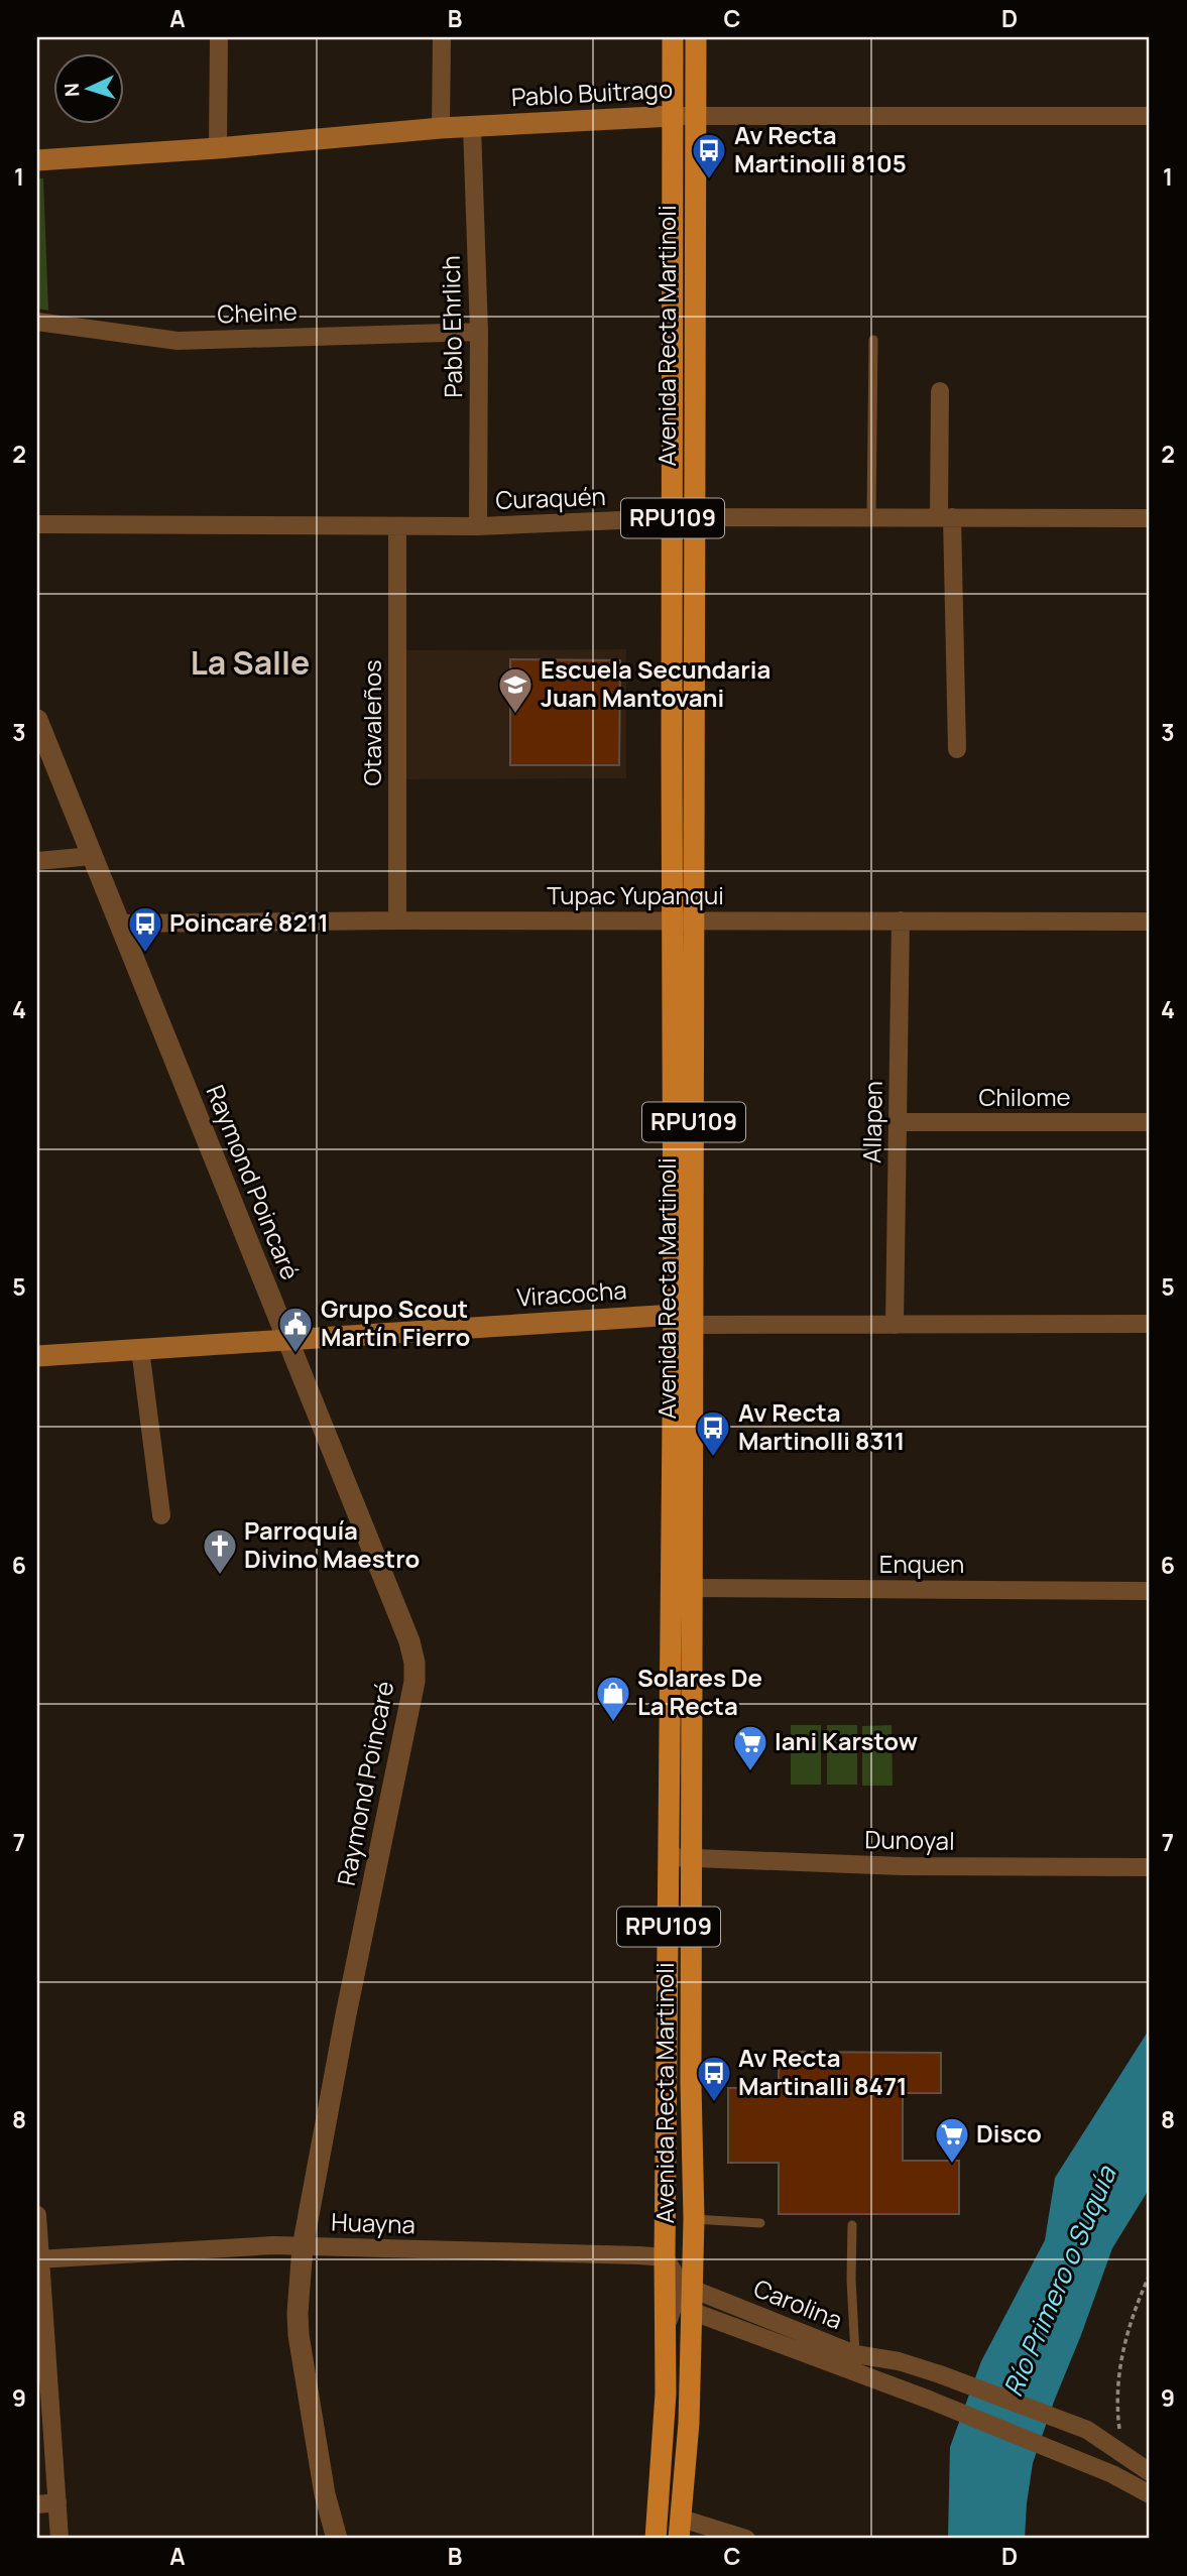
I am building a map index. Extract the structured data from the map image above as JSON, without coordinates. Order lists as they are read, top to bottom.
{
  "streets": {
    "main road": [
      "Pablo Buitrago",
      "Avenida Recta Martinoli",
      "RPU109",
      "Viracocha"
    ],
    "street": [
      "Cheine",
      "Pablo Ehrlich",
      "Curaquén",
      "Otavaleños",
      "Tupac Yupanqui",
      "Chilome",
      "Allapen",
      "Raymond Poincaré",
      "Enquen",
      "Dunoyal",
      "Huayna",
      "Carolina"
    ]
  },
  "crossings": [
    ["Pablo Buitrago", "Pablo Ehrlich"],
    ["Pablo Buitrago", "Avenida Recta Martinoli"],
    ["Cheine", "Pablo Ehrlich"],
    ["Pablo Ehrlich", "Curaquén"],
    ["Avenida Recta Martinoli", "Curaquén"],
    ["Avenida Recta Martinoli", "Tupac Yupanqui"],
    ["Avenida Recta Martinoli", "Viracocha"],
    ["Avenida Recta Martinoli", "Enquen"],
    ["Avenida Recta Martinoli", "Dunoyal"],
    ["Avenida Recta Martinoli", "Huayna"],
    ["Avenida Recta Martinoli", "Carolina"],
    ["Curaquén", "Otavaleños"],
    ["Otavaleños", "Tupac Yupanqui"],
    ["Tupac Yupanqui", "Allapen"],
    ["Tupac Yupanqui", "Raymond Poincaré"],
    ["Chilome", "Allapen"],
    ["Raymond Poincaré", "Viracocha"],
    ["Raymond Poincaré", "Huayna"],
    ["Huayna", "Carolina"]
  ],
  "districts": ["La Salle"],
  "water": ["Río Primero o Suquía"],
  "places": {
    "bus stop": [
      "Av Recta Martinolli 8105",
      "Poincaré 8211",
      "Av Recta Martinolli 8311",
      "Av Recta Martinalli 8471"
    ],
    "school or university": ["Escuela Secundaria Juan Mantovani"],
    "public building": ["Grupo Scout Martín Fierro"],
    "church": ["Parroquía Divino Maestro"],
    "shop": ["Solares De La Recta"],
    "supermarket": ["Iani Karstow", "Disco"]
  },
  "north": "left",
  "grid": {
    "columns": [
      "A",
      "B",
      "C",
      "D"
    ],
    "rows": [
      "1",
      "2",
      "3",
      "4",
      "5",
      "6",
      "7",
      "8",
      "9"
    ]
  }
}
